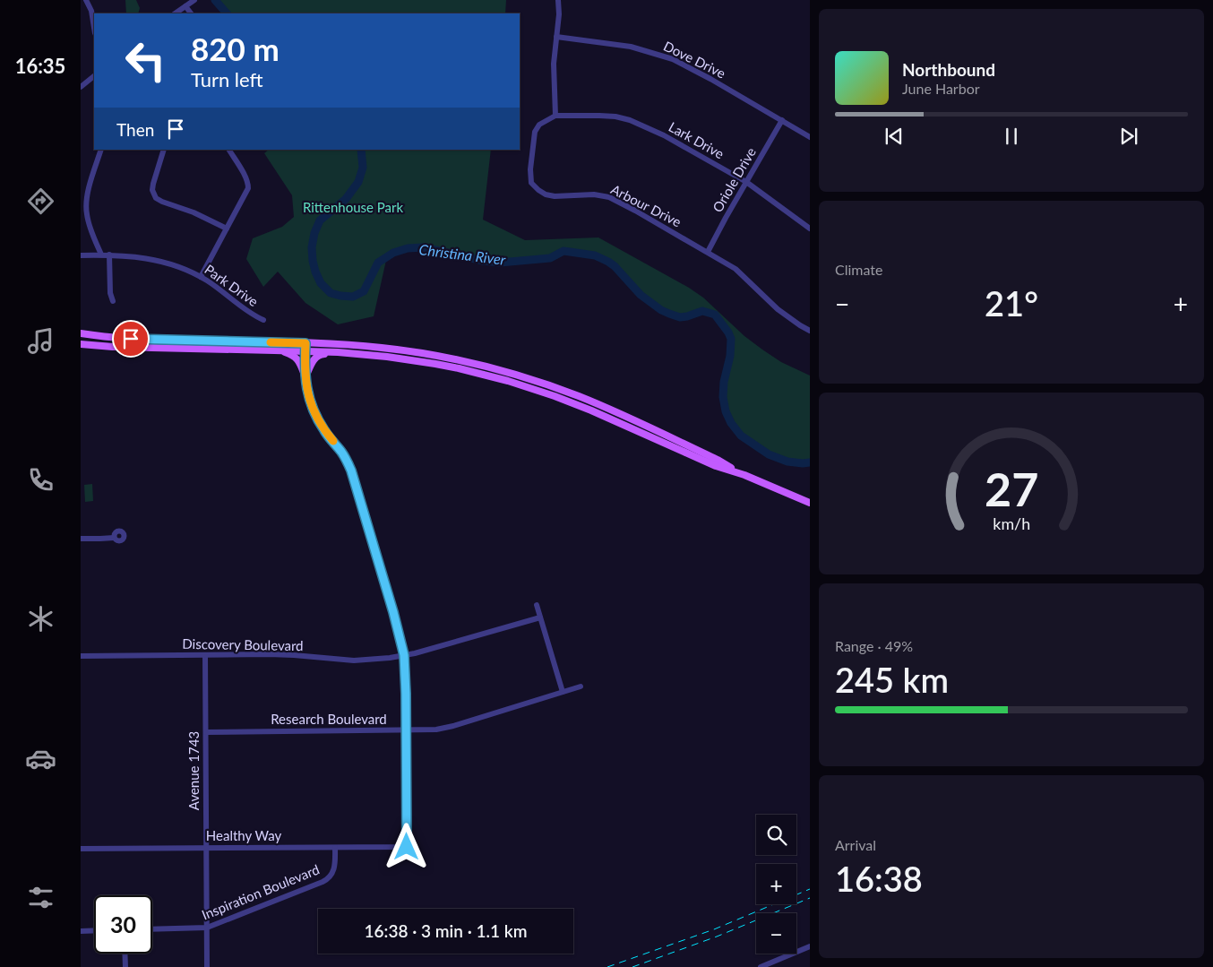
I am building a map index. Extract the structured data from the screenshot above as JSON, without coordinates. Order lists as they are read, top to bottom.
{
  "streets": {
    "street": [
      "Dove Drive",
      "Lark Drive",
      "Oriole Drive",
      "Arbour Drive",
      "Park Drive",
      "Discovery Boulevard",
      "Research Boulevard",
      "Avenue 1743",
      "Healthy Way",
      "Inspiration Boulevard"
    ]
  },
  "crossings": [
    ["Dove Drive", "Oriole Drive"],
    ["Lark Drive", "Oriole Drive"],
    ["Lark Drive", "Arbour Drive"],
    ["Oriole Drive", "Arbour Drive"],
    ["Discovery Boulevard", "Avenue 1743"],
    ["Research Boulevard", "Avenue 1743"],
    ["Research Boulevard", "Healthy Way"],
    ["Avenue 1743", "Healthy Way"],
    ["Avenue 1743", "Inspiration Boulevard"],
    ["Healthy Way", "Inspiration Boulevard"]
  ],
  "water": ["Christina River"],
  "parks": ["Rittenhouse Park"],
  "page": {
    "tabs": "16:35",
    "turn": ["820 m", "Turn left"],
    "song": ["Northbound", "June Harbor"],
    "then": "Then",
    "tile": [
      "Climate",
      ["Range · 49%", "245 km"],
      ["Arrival", "16:38"]
    ],
    "heat": ["−", "21°", "+"],
    "map_buttons": ["+", "−"],
    "limit": "30",
    "trip": "16:38 · 3 min · 1.1 km",
    "gauge": ["27", "km/h"]
  }
}
